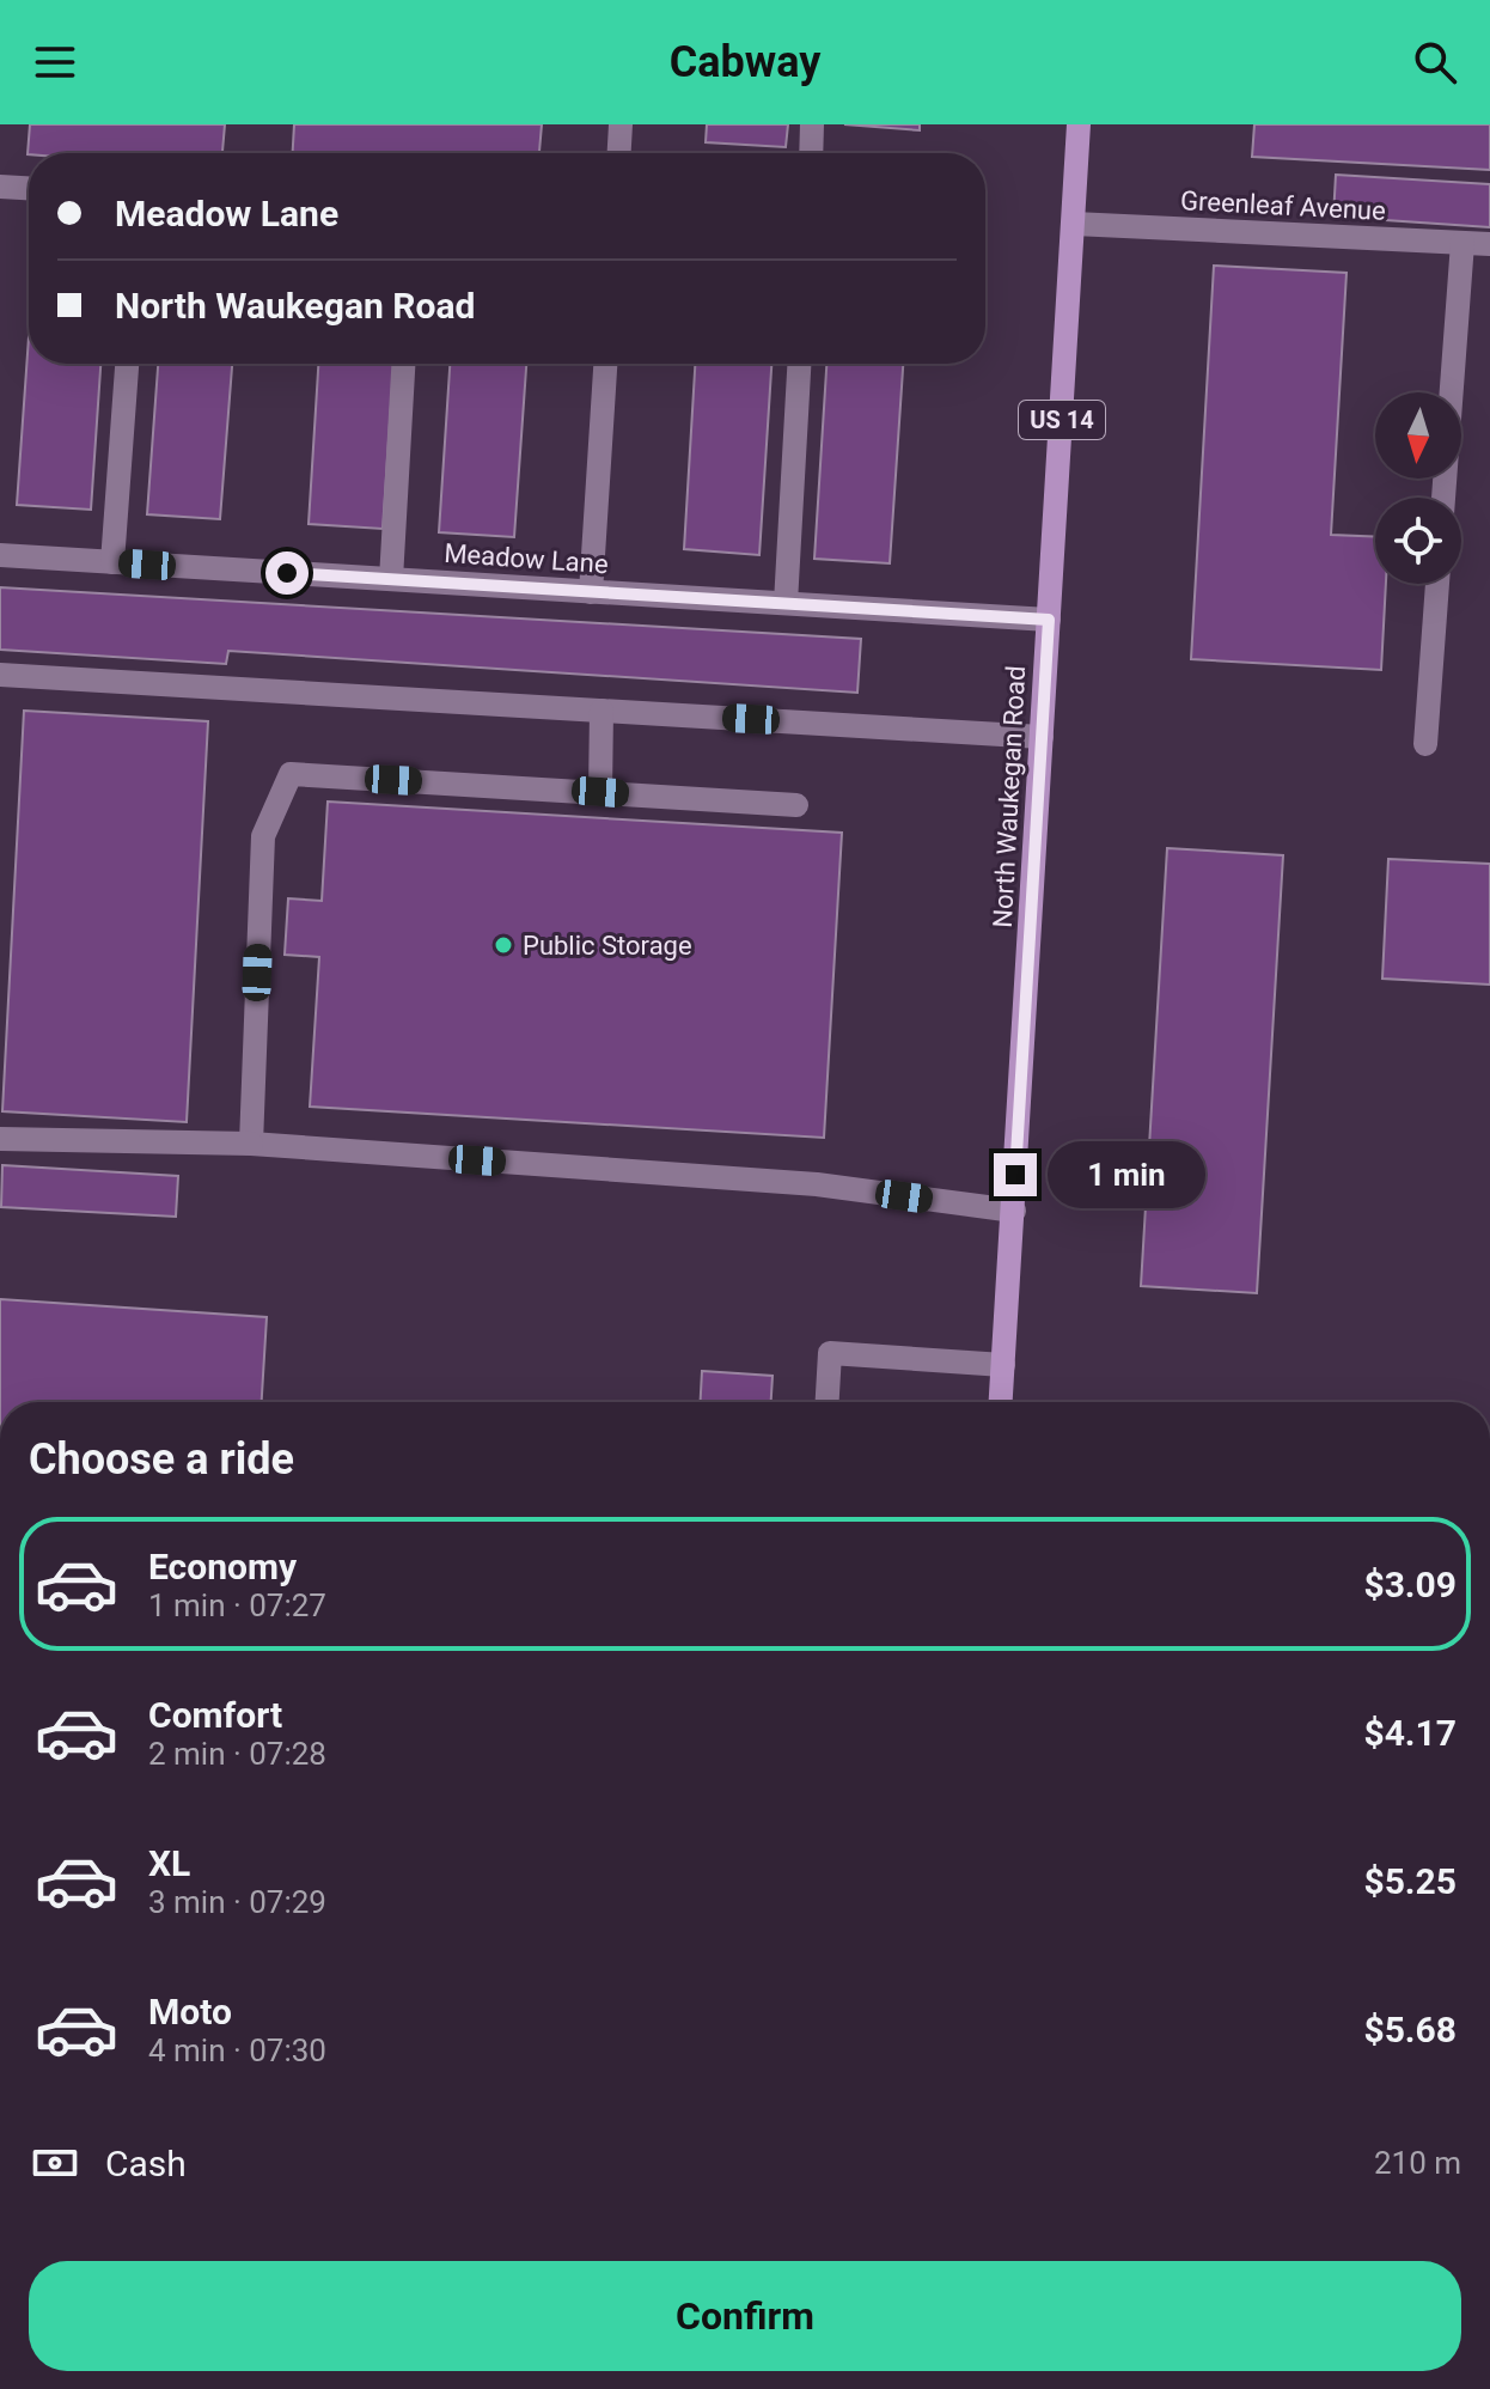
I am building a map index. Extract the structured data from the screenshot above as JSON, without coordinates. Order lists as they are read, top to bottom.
{
  "streets": {
    "main road": ["US 14", "North Waukegan Road"],
    "street": ["Greenleaf Avenue", "Meadow Lane"]
  },
  "crossings": [
    ["Greenleaf Avenue", "North Waukegan Road"],
    ["Meadow Lane", "North Waukegan Road"]
  ],
  "places": ["Public Storage"],
  "north": "bottom",
  "page": {
    "header": "Cabway",
    "banner": ["Meadow Lane", "North Waukegan Road"],
    "bubble": "1 min",
    "heading": "Choose a ride",
    "list": [
      {
        "name": "Economy",
        "note": "1 min · 07:27",
        "value": "$3.09"
      },
      {
        "name": "Comfort",
        "note": "2 min · 07:28",
        "value": "$4.17"
      },
      {
        "name": "XL",
        "note": "3 min · 07:29",
        "value": "$5.25"
      },
      {
        "name": "Moto",
        "note": "4 min · 07:30",
        "value": "$5.68"
      }
    ],
    "pay": ["Cash", "210 m"],
    "buttons": "Confirm"
  }
}
